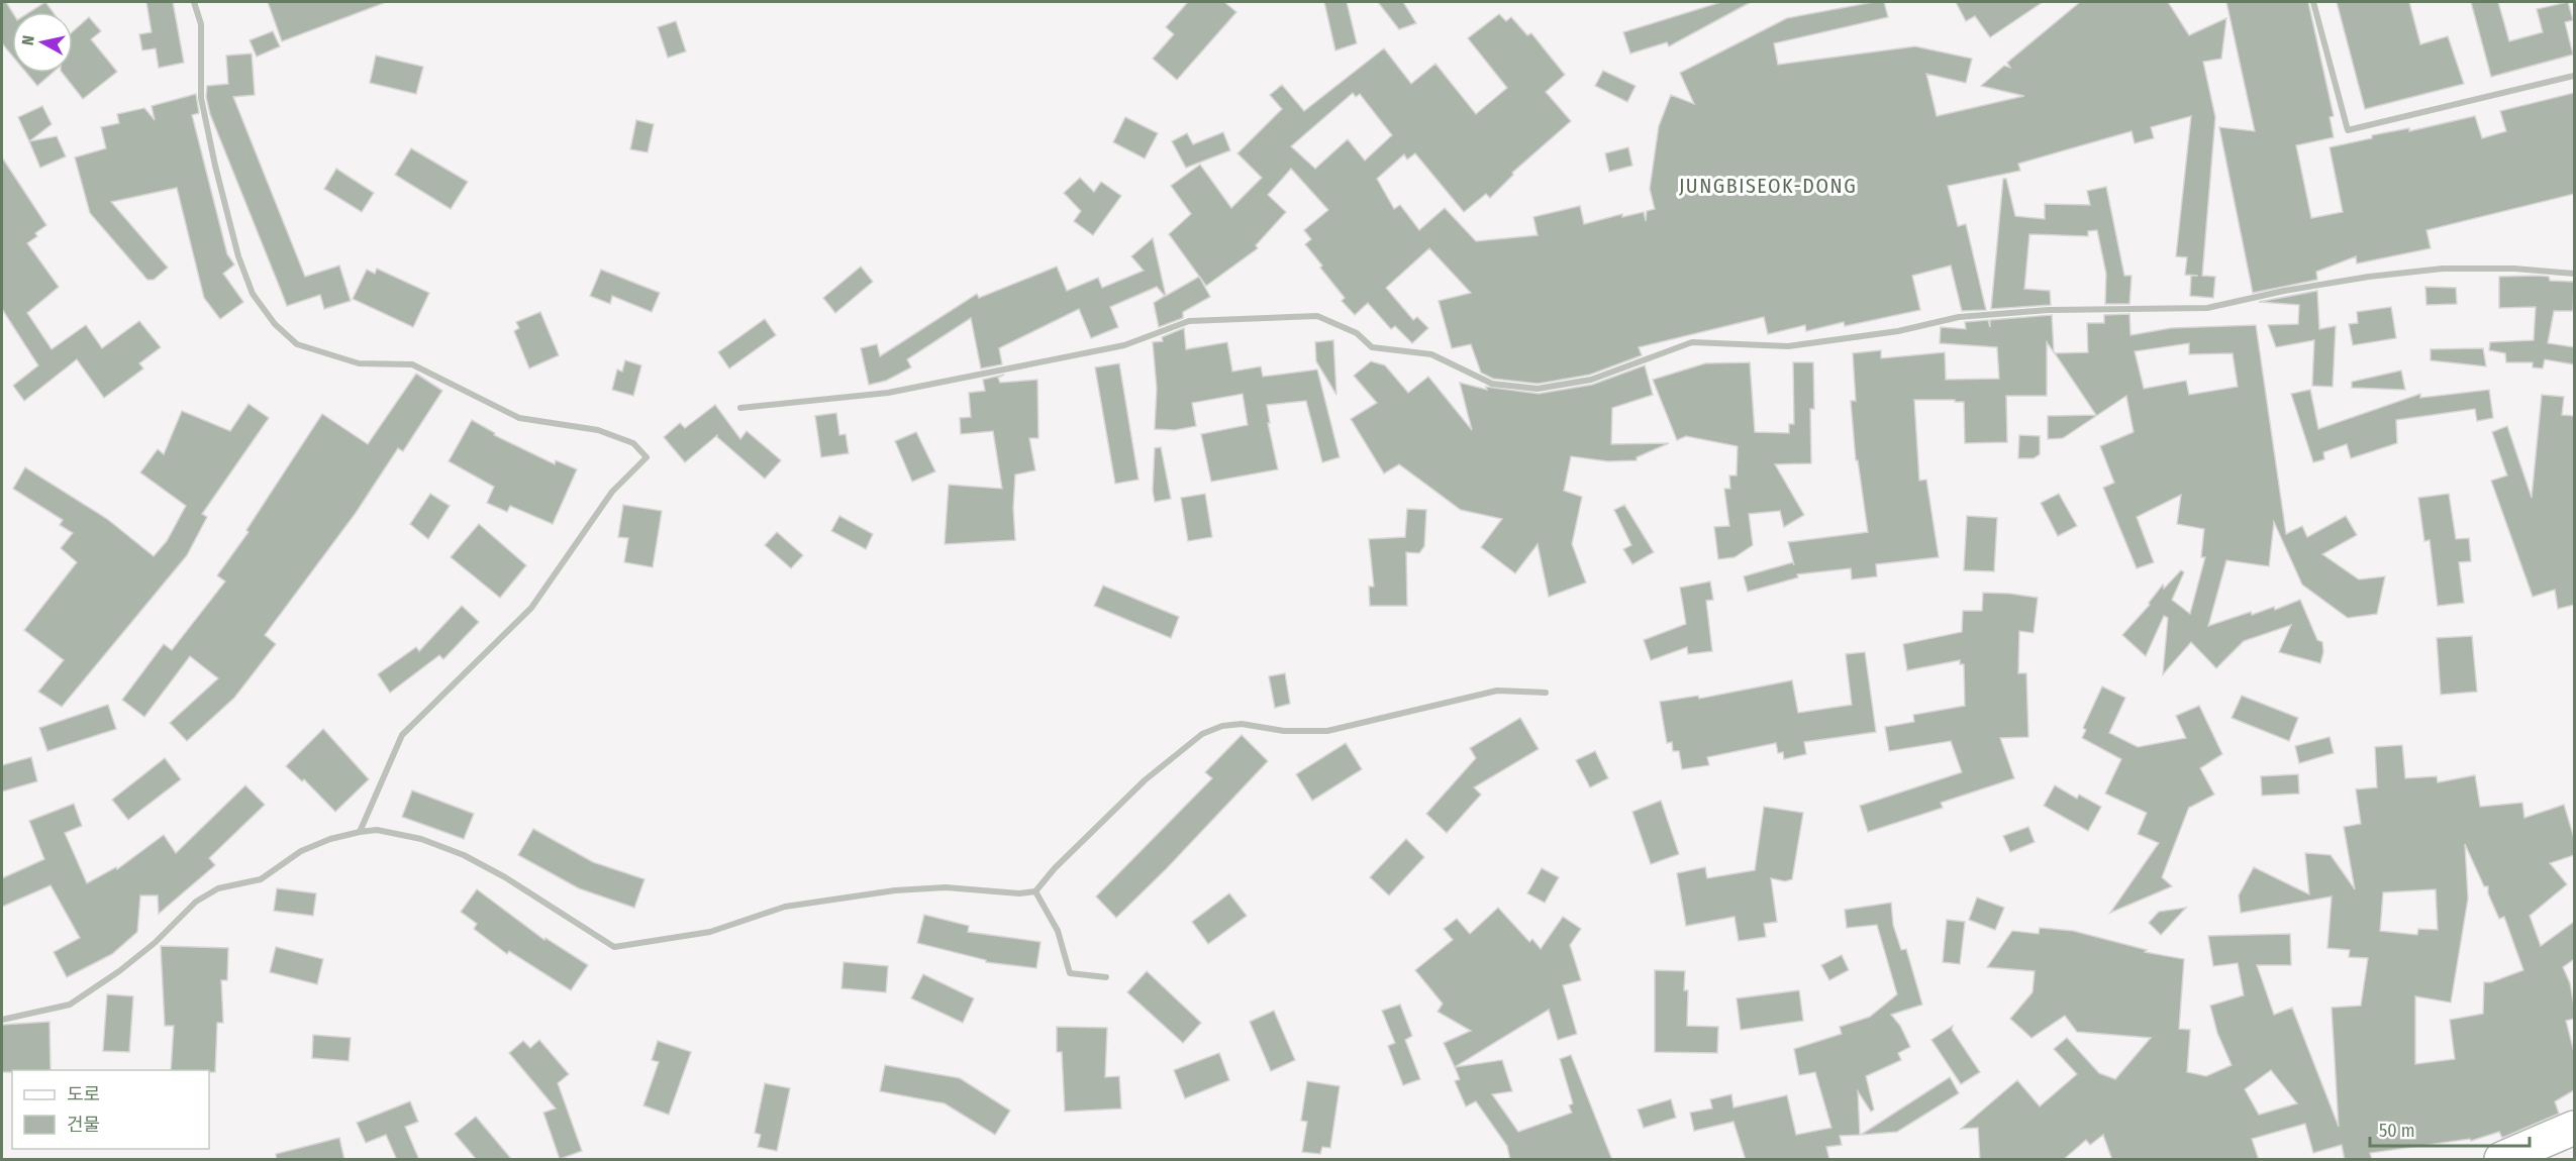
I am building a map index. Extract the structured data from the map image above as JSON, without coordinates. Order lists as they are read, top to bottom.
{
  "districts": ["JUNGBISEOK-DONG"],
  "legend": ["도로", "건물"],
  "scale_bar": "50 m",
  "north": "left"
}
